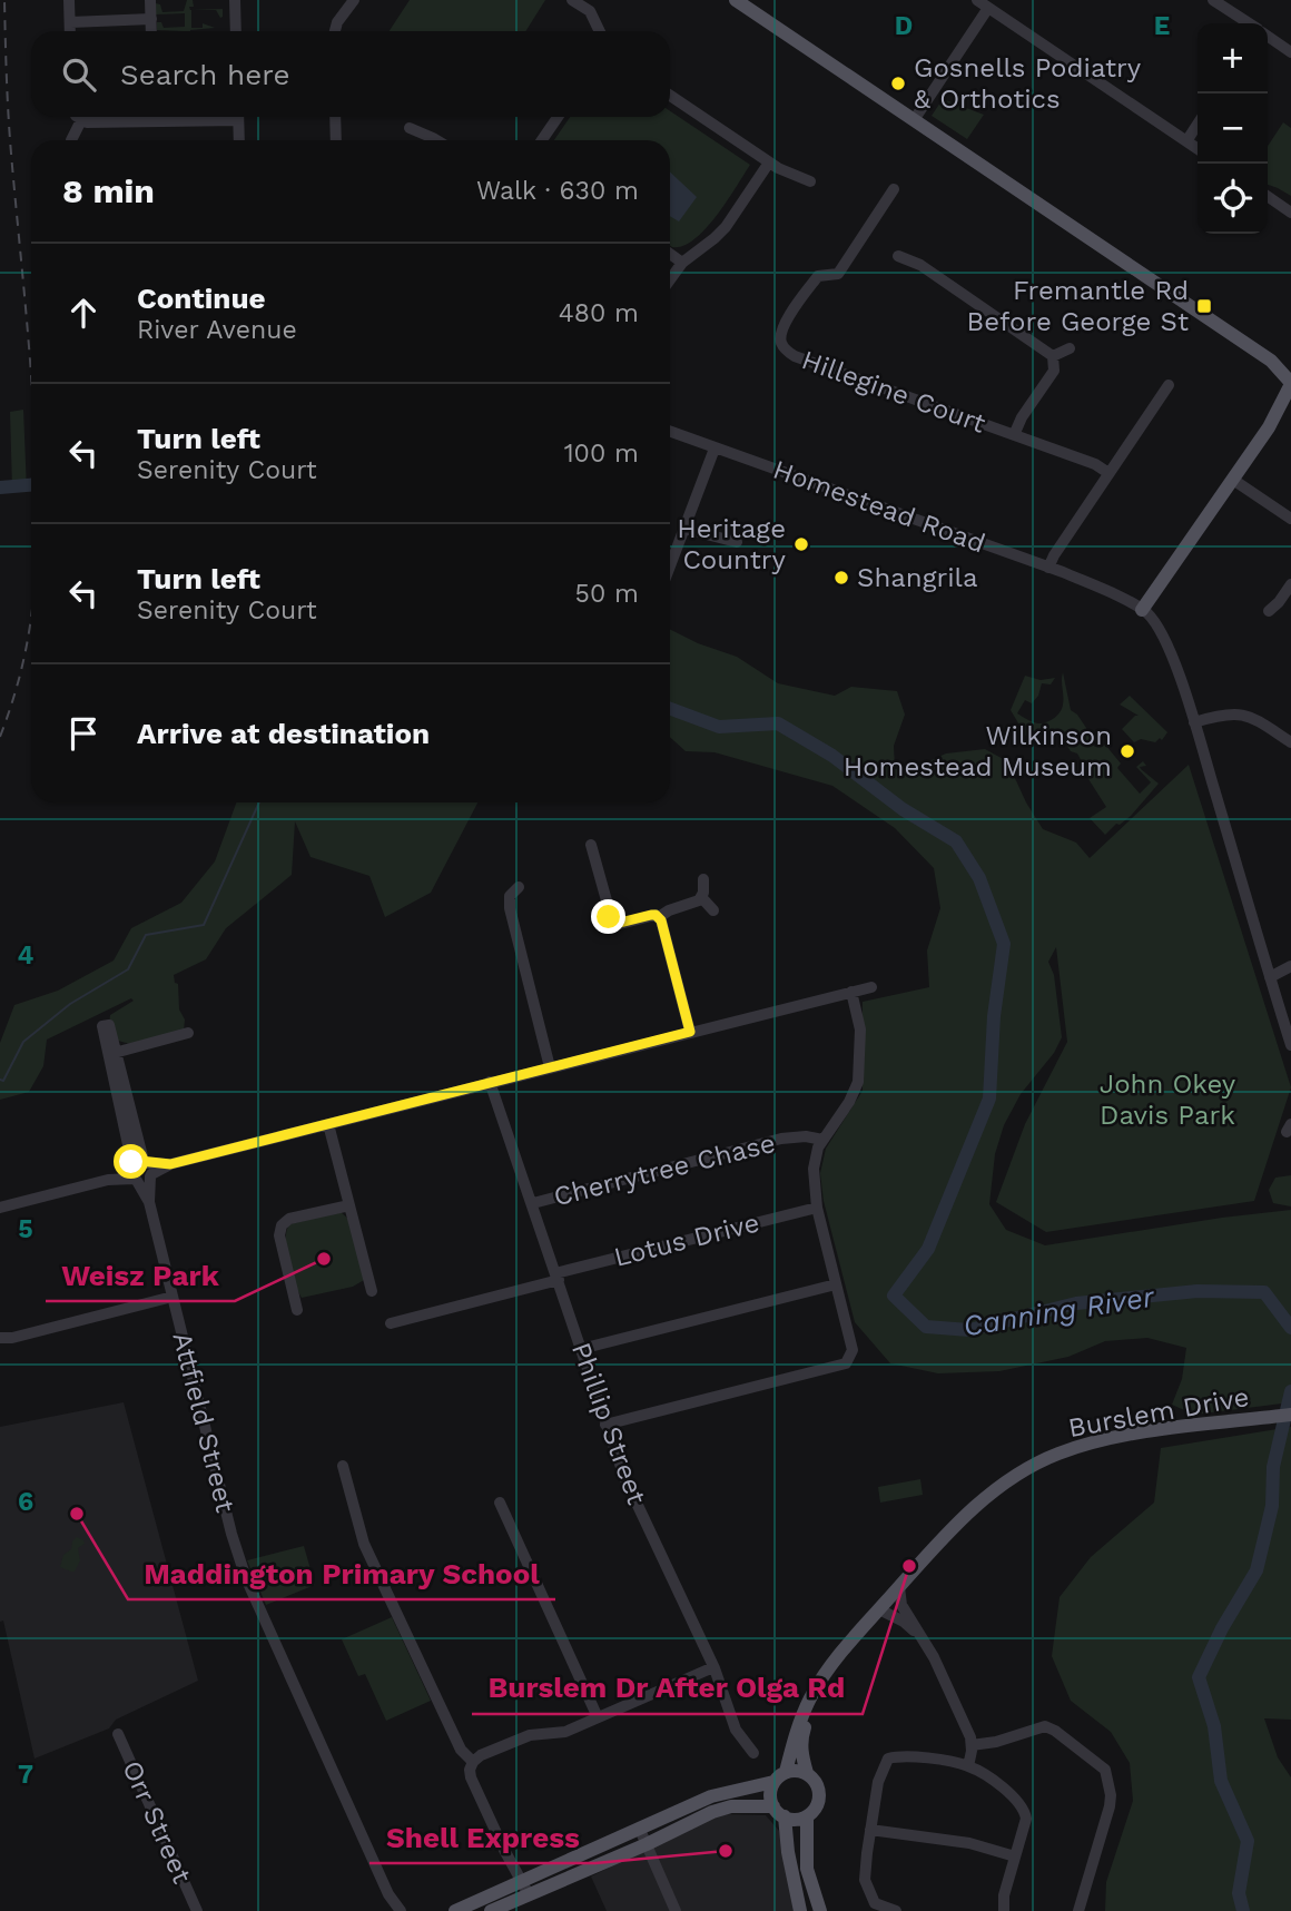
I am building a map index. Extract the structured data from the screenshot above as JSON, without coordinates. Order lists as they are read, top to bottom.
{
  "streets": {
    "main road": ["Burslem Drive"],
    "street": [
      "Hillegine Court",
      "Homestead Road",
      "Cherrytree Chase",
      "Lotus Drive",
      "Attfield Street",
      "Phillip Street",
      "Orr Street"
    ]
  },
  "crossings": [
    ["Cherrytree Chase", "Phillip Street"],
    ["Lotus Drive", "Phillip Street"]
  ],
  "water": ["Canning River"],
  "parks": ["John Okey Davis Park"],
  "places": {
    "other": [
      "Gosnells Podiatry & Orthotics",
      "Heritage Country",
      "Shangrila",
      "Wilkinson Homestead Museum",
      "Weisz Park",
      "Maddington Primary School",
      "Burslem Dr After Olga Rd",
      "Shell Express"
    ],
    "transit": ["Fremantle Rd Before George St"]
  },
  "page": {
    "map_buttons": ["+", "−"],
    "search": "Search here",
    "heading": ["8 min", "Walk · 630 m"],
    "list": [
      ["Continue", "River Avenue", "480 m"],
      ["Turn left", "Serenity Court", "100 m"],
      ["Turn left", "Serenity Court", "50 m"],
      "Arrive at destination"
    ]
  },
  "grid": {
    "columns": ["D", "E"],
    "rows": [
      "4",
      "5",
      "6",
      "7"
    ]
  }
}
